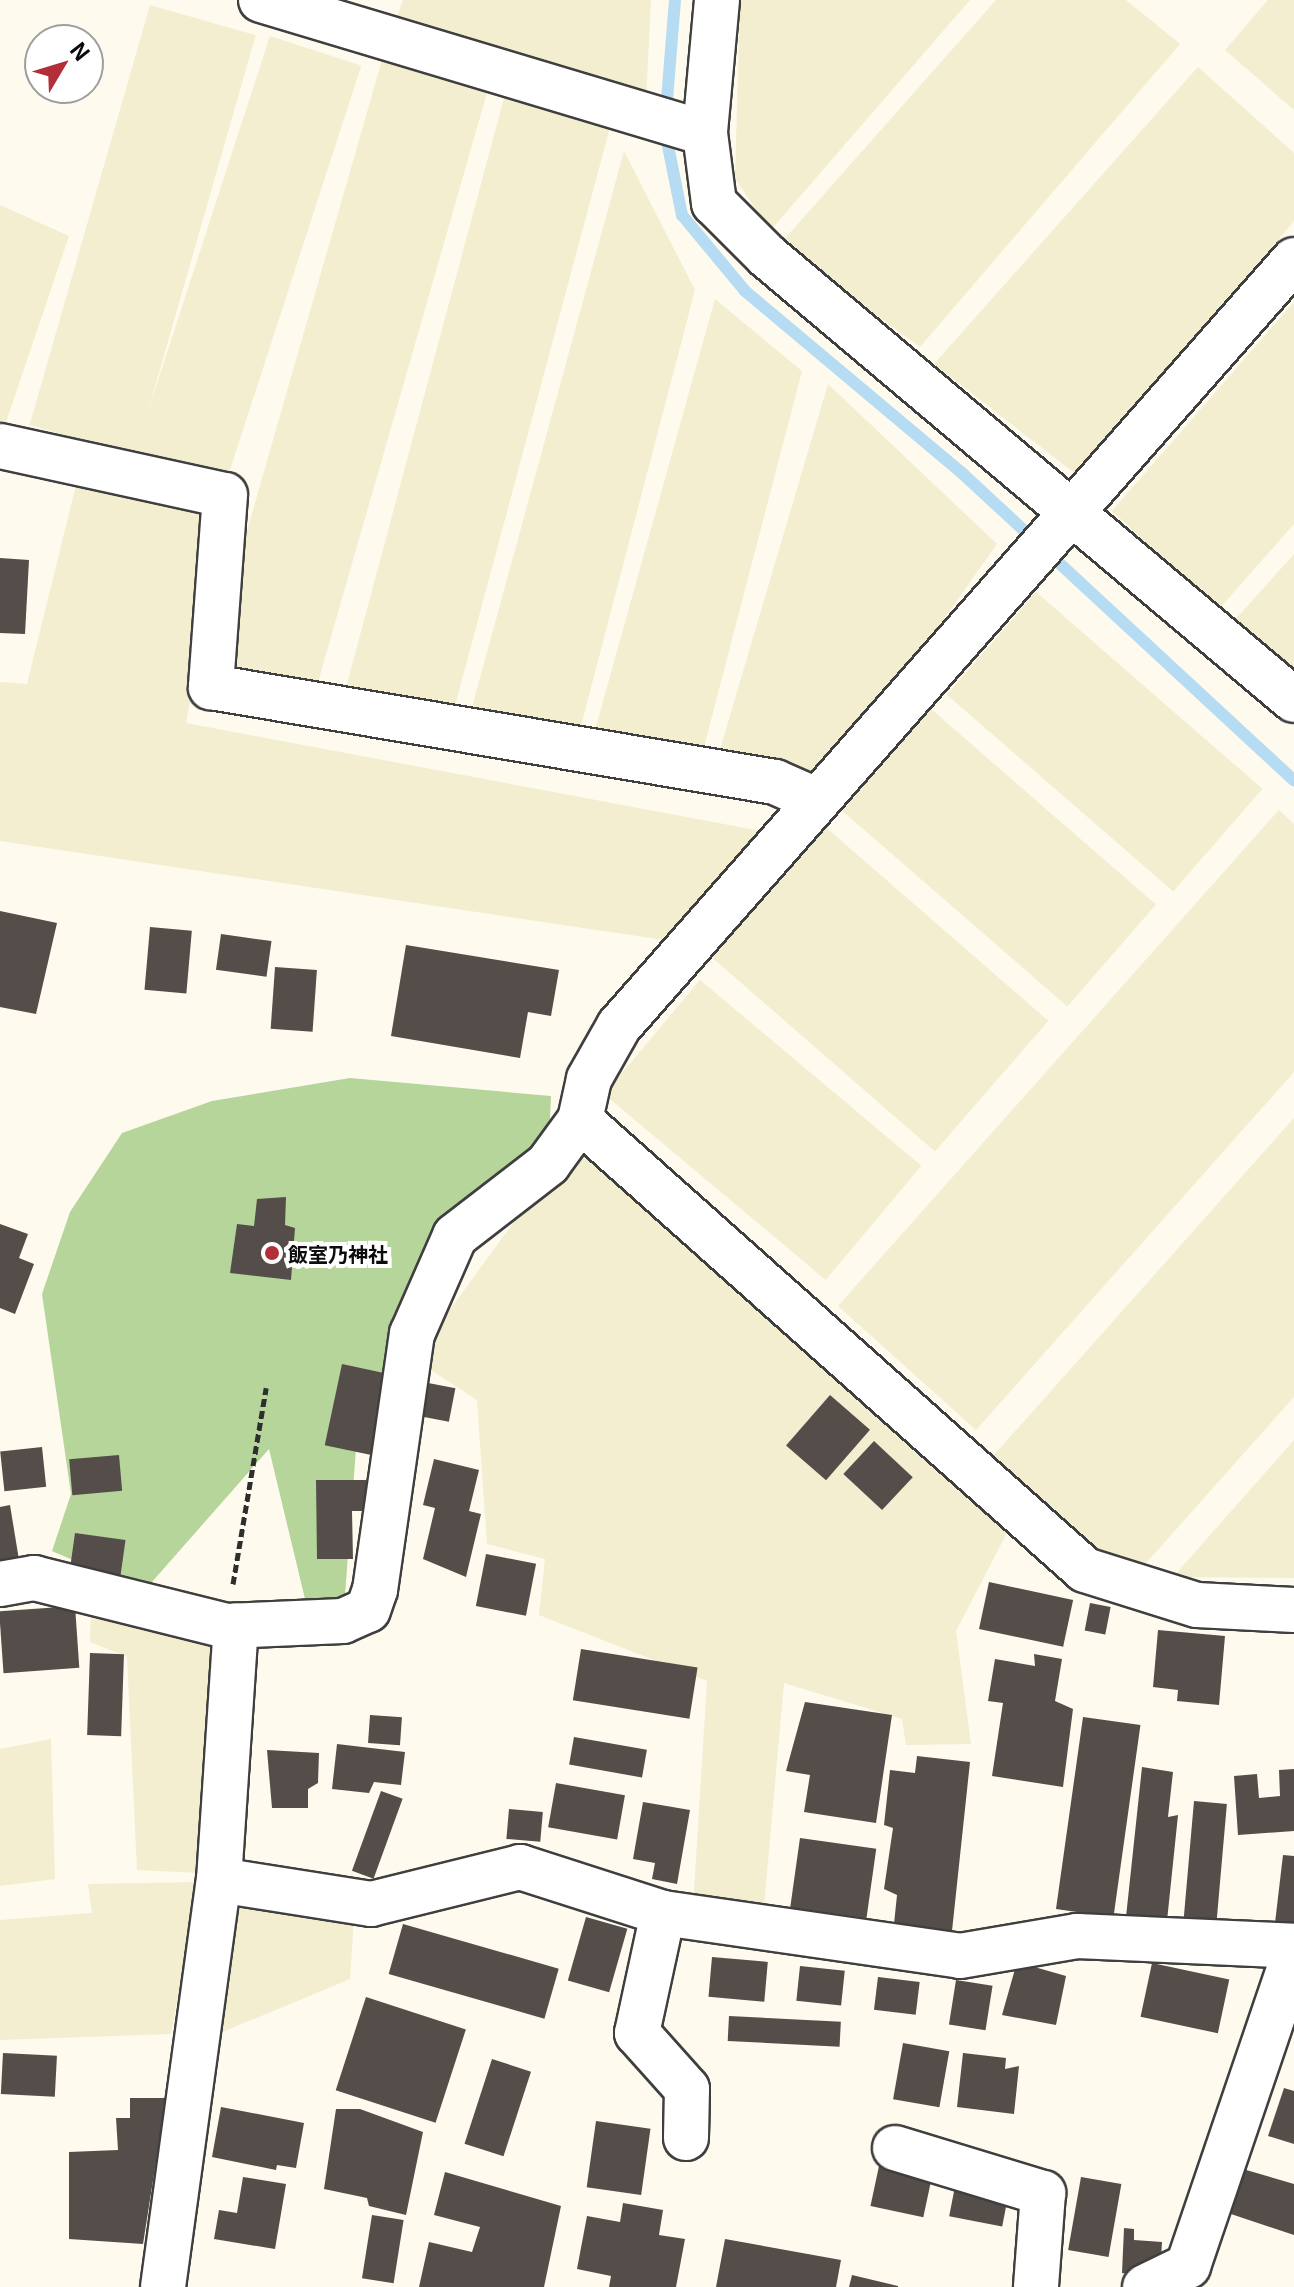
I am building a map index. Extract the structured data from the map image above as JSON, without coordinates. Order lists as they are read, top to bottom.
{
  "places": ["飯室乃神社"],
  "north": "top right"
}
